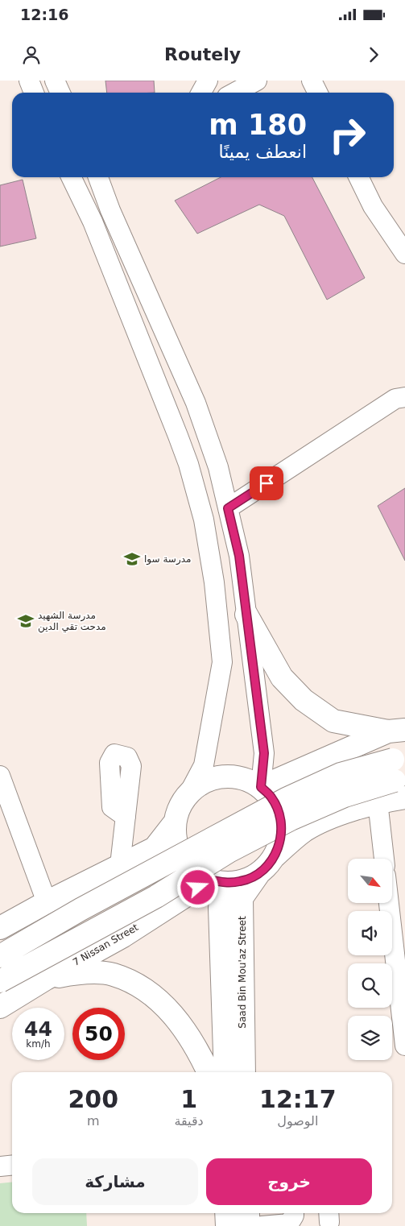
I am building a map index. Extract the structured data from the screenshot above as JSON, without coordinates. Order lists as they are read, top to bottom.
{
  "streets": {
    "main road": ["7 Nissan Street", "Saad Bin Mou'az Street"]
  },
  "crossings": [
    ["7 Nissan Street", "Saad Bin Mou'az Street"]
  ],
  "places": {
    "school or university": ["مدرسة سوا", "مدرسة الشهيد مدحت تقي الدين"]
  },
  "north": "bottom right",
  "page": {
    "status": "12:16",
    "header": "Routely",
    "turn": ["180 m", "انعطف يمينًا"],
    "speed": "44 km/h",
    "limit": "50",
    "eta": [
      "12:17",
      "الوصول",
      "1",
      "دقيقة",
      "200",
      "m"
    ],
    "buttons": ["خروج", "مشاركة"]
  }
}
